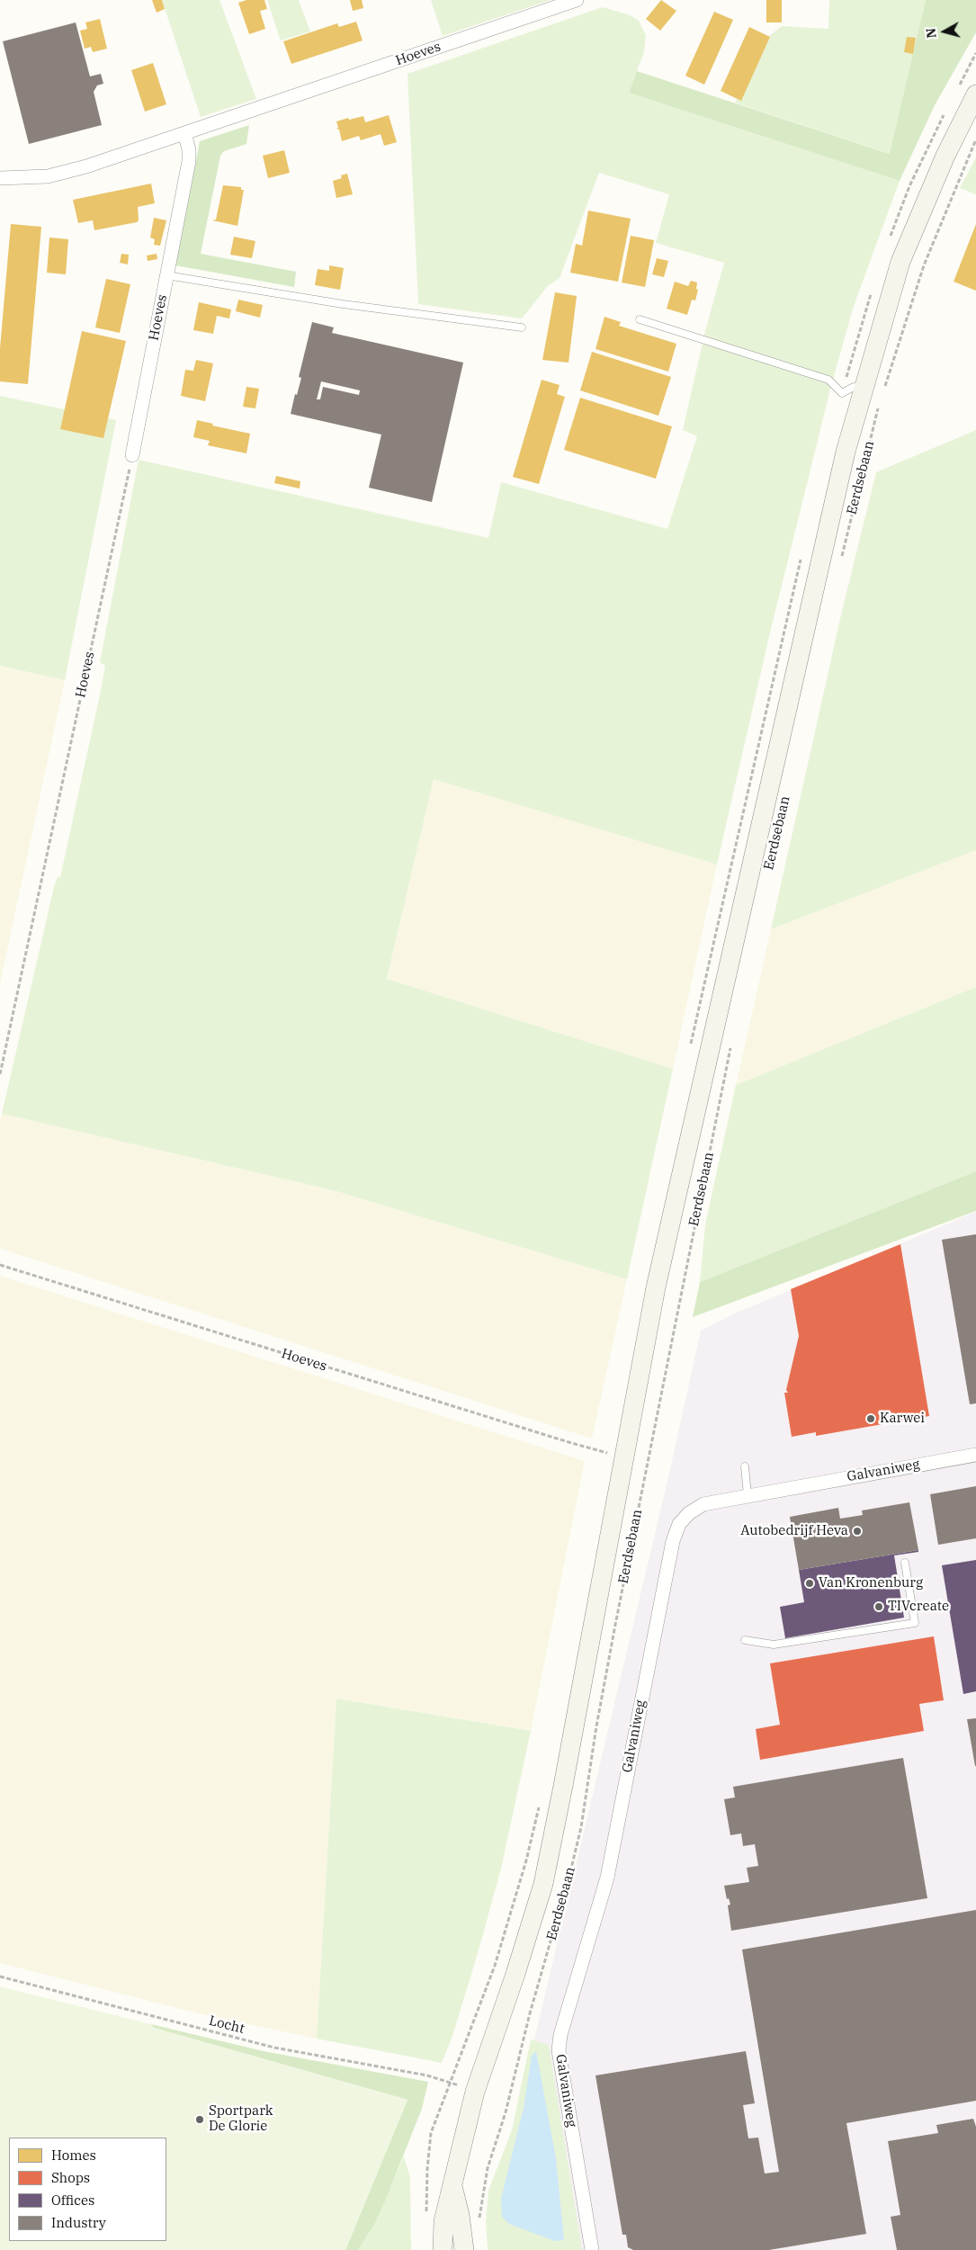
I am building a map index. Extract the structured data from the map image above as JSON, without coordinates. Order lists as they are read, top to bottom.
{
  "streets": {
    "main road": ["Eerdsebaan"],
    "street": ["Hoeves", "Galvaniweg"],
    "path": ["Locht"]
  },
  "places": [
    "Karwei",
    "Autobedrijf Heva",
    "Van Kronenburg",
    "TIVcreate",
    "Sportpark De Glorie"
  ],
  "legend": [
    "Homes",
    "Shops",
    "Offices",
    "Industry"
  ],
  "north": "left"
}
